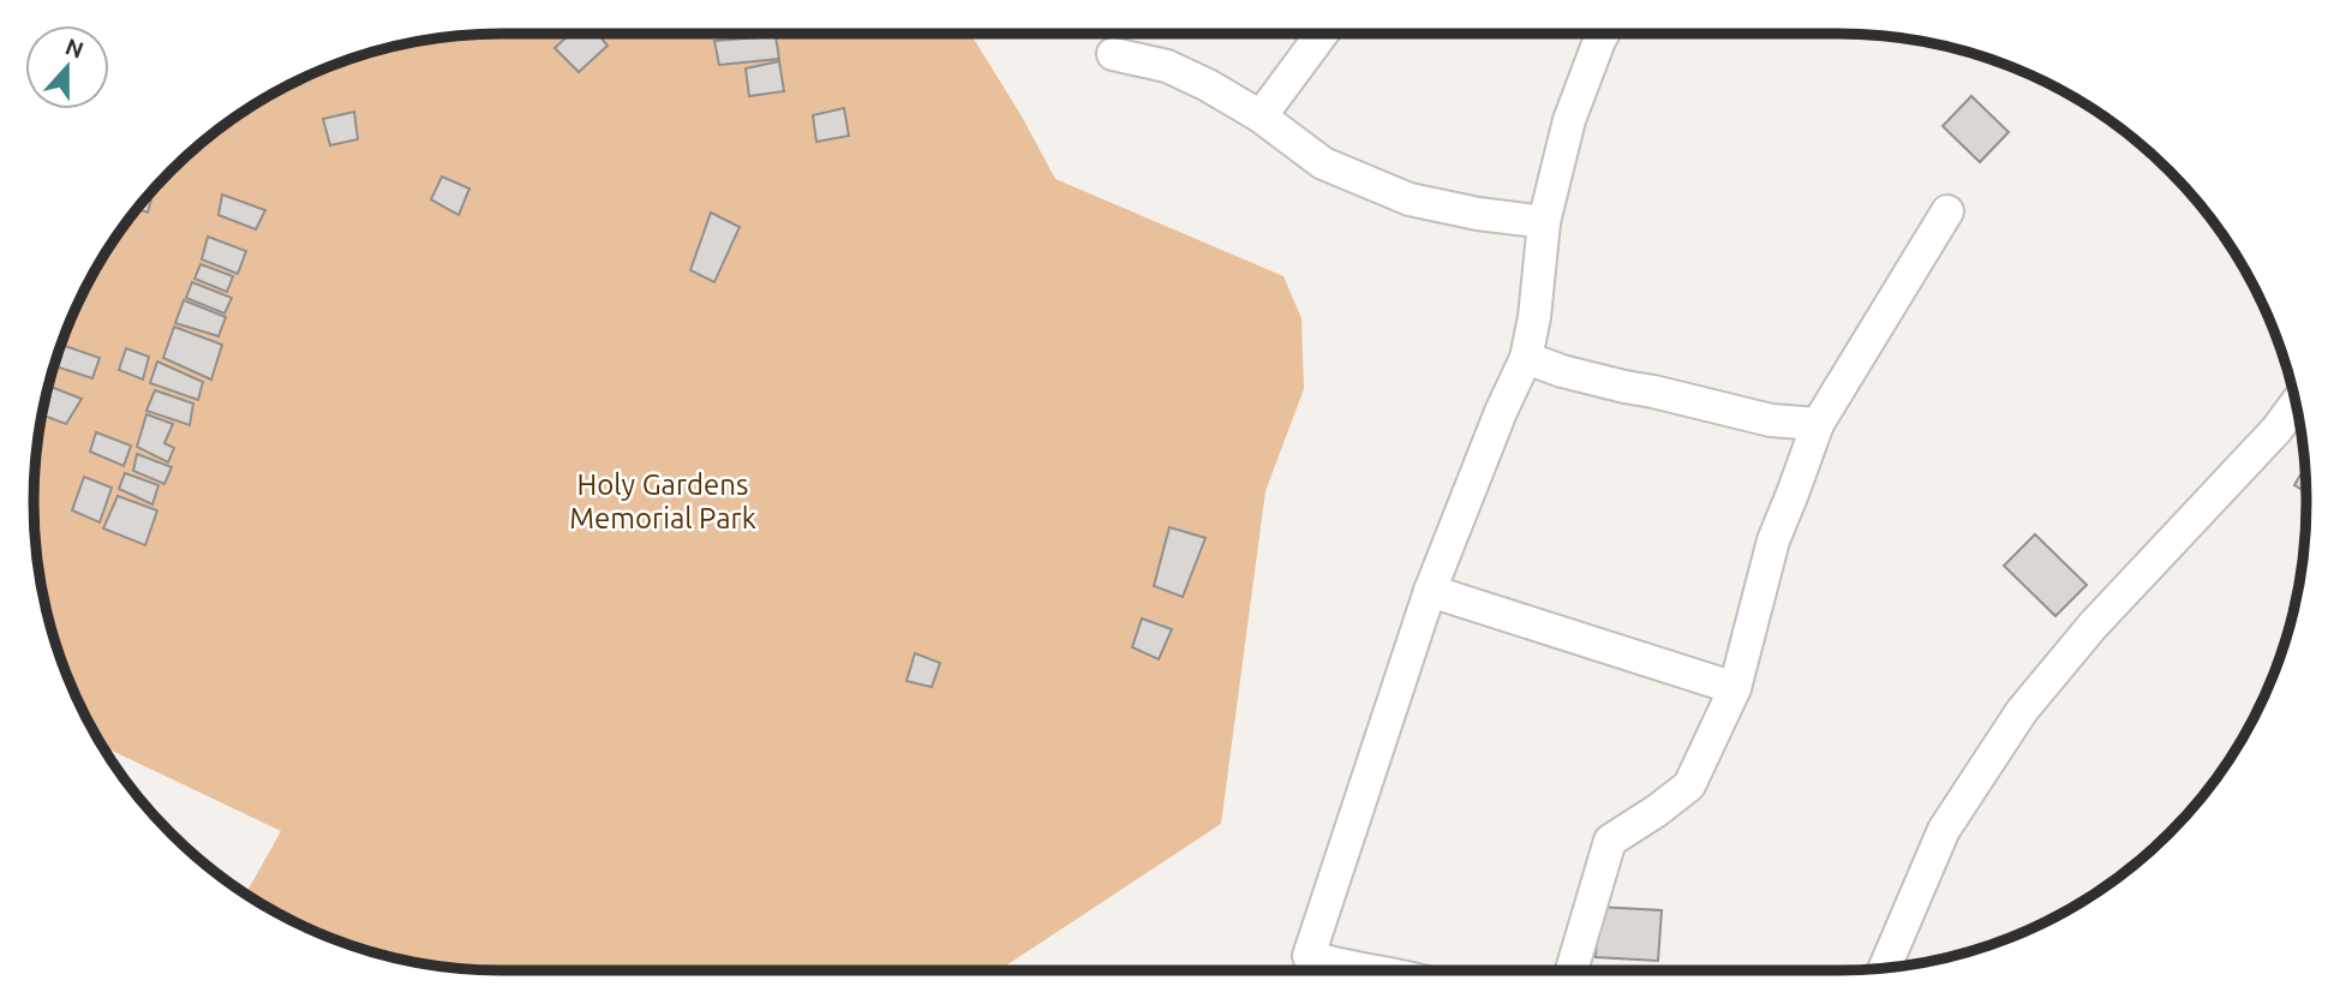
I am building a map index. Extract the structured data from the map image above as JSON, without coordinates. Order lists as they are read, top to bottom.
{
  "parks": ["Holy Gardens Memorial Park"],
  "north": "top"
}
